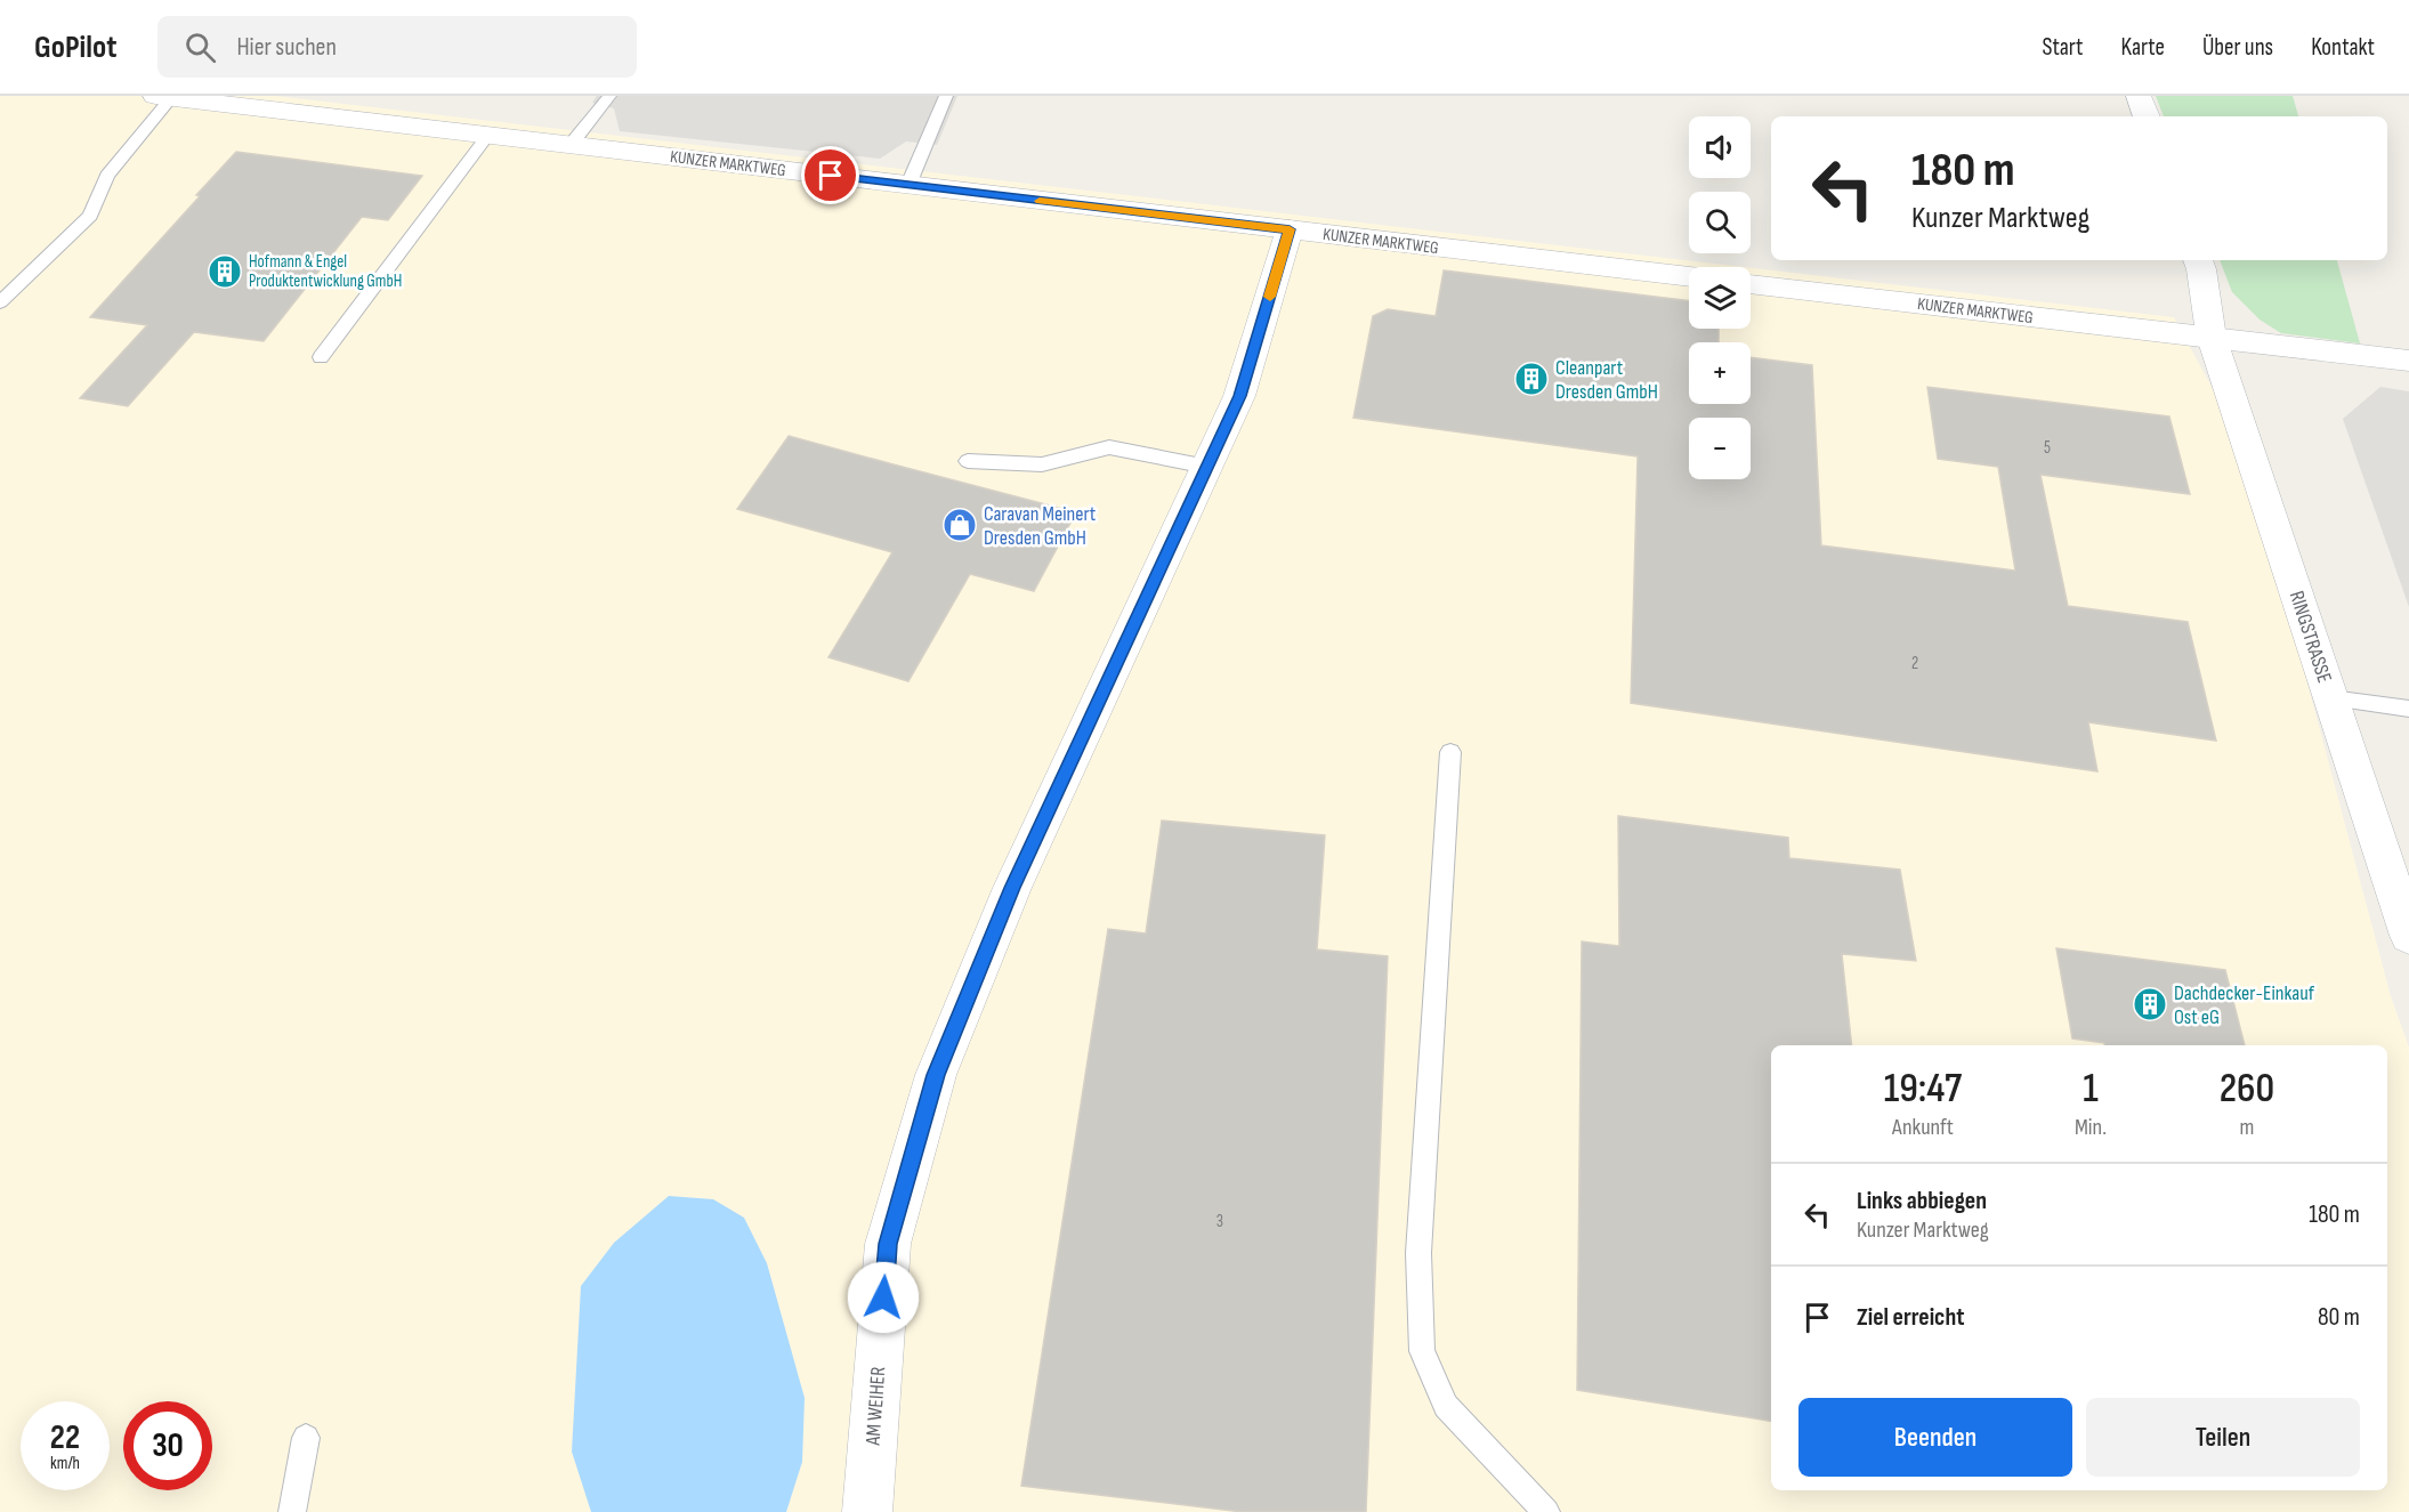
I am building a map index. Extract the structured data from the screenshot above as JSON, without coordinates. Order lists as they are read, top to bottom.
{
  "streets": {
    "street": ["KUNZER MARKTWEG", "RINGSTRASSE", "AM WEIHER"]
  },
  "crossings": [
    ["KUNZER MARKTWEG", "RINGSTRASSE"],
    ["KUNZER MARKTWEG", "AM WEIHER"]
  ],
  "places": {
    "building": ["Hofmann & Engel Produktentwicklung GmbH", "Cleanpart Dresden GmbH", "Dachdecker-Einkauf Ost eG"],
    "shop": ["Caravan Meinert Dresden GmbH"]
  },
  "house_numbers": ["5", "2", "3"],
  "page": {
    "header": "GoPilot",
    "search": "Hier suchen",
    "nav": [
      "Start",
      "Karte",
      "Über uns",
      "Kontakt"
    ],
    "map_buttons": ["+", "−"],
    "turn": ["180 m", "Kunzer Marktweg"],
    "eta": [
      "19:47",
      "Ankunft",
      "1",
      "Min.",
      "260",
      "m"
    ],
    "list": [
      {
        "name": "Links abbiegen",
        "note": "Kunzer Marktweg",
        "value": "180 m"
      },
      {
        "name": "Ziel erreicht",
        "value": "80 m"
      }
    ],
    "buttons": ["Beenden", "Teilen"],
    "speed": "22 km/h",
    "limit": "30"
  }
}
